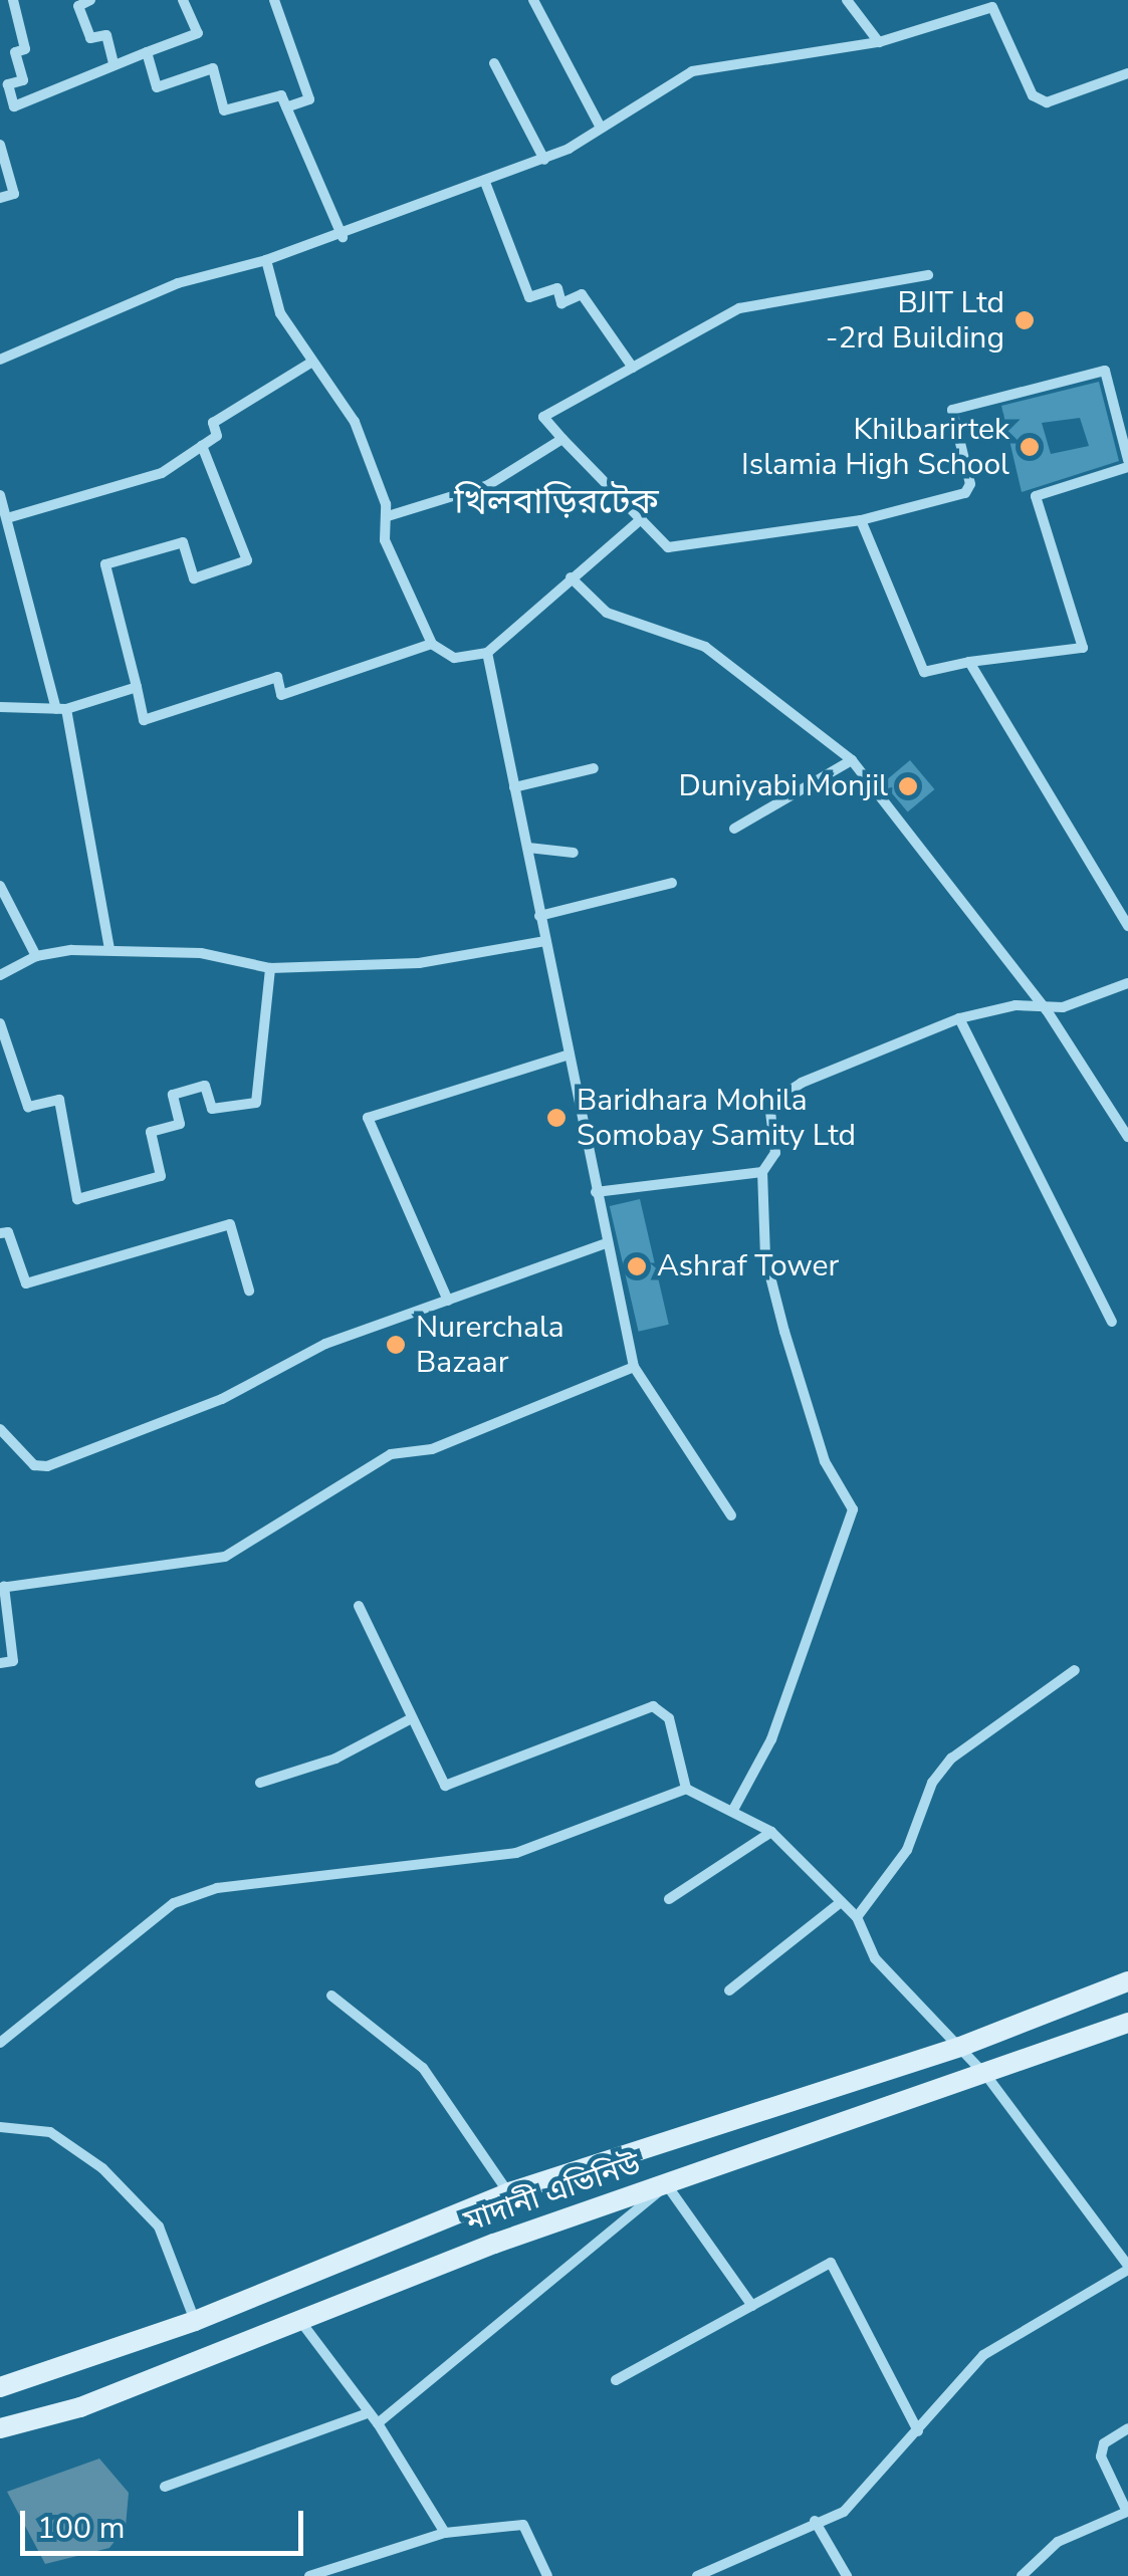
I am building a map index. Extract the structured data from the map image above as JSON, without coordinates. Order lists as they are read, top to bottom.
{
  "streets": {
    "main road": ["মাদানী এভিনিউ"]
  },
  "districts": ["খিলবাড়িরটেক"],
  "places": [
    "BJIT Ltd -2rd Building",
    "Khilbarirtek Islamia High School",
    "Duniyabi Monjil",
    "Baridhara Mohila Somobay Samity Ltd",
    "Ashraf Tower",
    "Nurerchala Bazaar"
  ],
  "scale_bar": "100 m"
}
